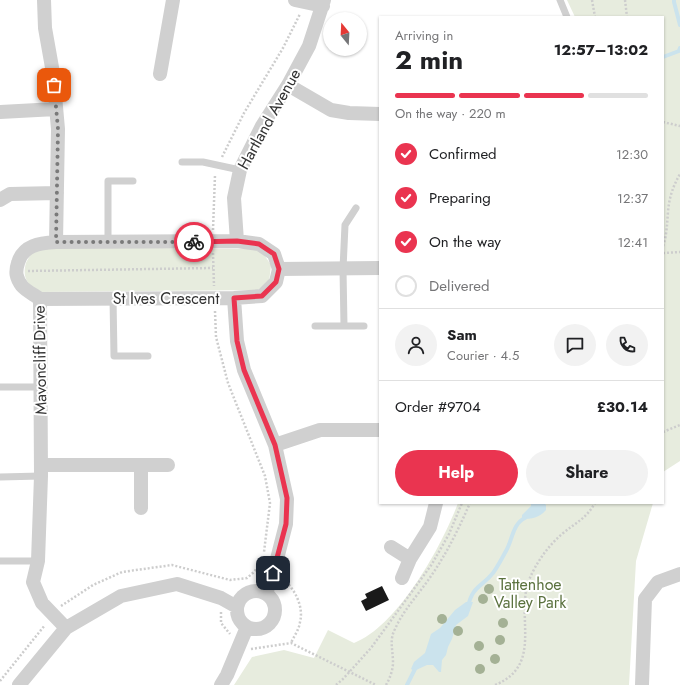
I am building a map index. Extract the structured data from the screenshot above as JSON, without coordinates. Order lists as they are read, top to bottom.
{
  "streets": {
    "street": ["Hartland Avenue", "St Ives Crescent", "Mavoncliff Drive"]
  },
  "crossings": [
    ["Hartland Avenue", "St Ives Crescent"],
    ["St Ives Crescent", "Mavoncliff Drive"]
  ],
  "parks": ["Tattenhoe Valley Park"],
  "north": "top",
  "page": {
    "heading": ["2 min", "Arriving in", "12:57–13:02"],
    "panel": [
      "Sam",
      "Courier · 4.5",
      "Order #9704",
      "£30.14"
    ],
    "bar": "On the way · 220 m",
    "list": [
      ["Confirmed", "12:30"],
      ["Preparing", "12:37"],
      ["On the way", "12:41"],
      "Delivered"
    ],
    "buttons": ["Help", "Share"]
  }
}
